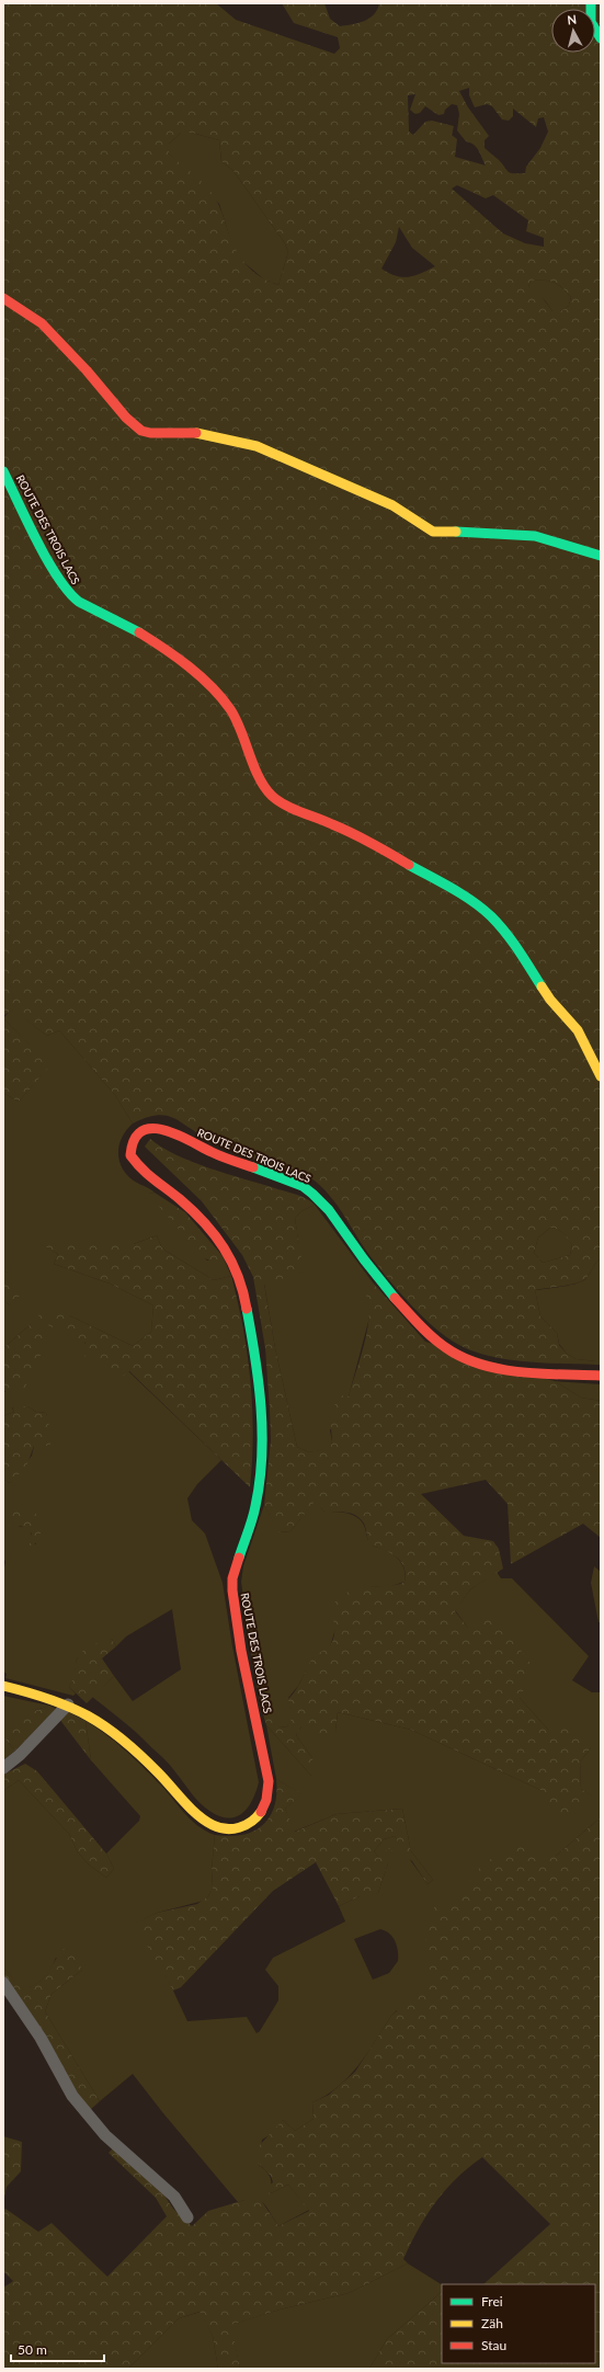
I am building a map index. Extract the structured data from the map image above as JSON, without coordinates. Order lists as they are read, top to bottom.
{
  "streets": {
    "street": ["ROUTE DES TROIS LACS"]
  },
  "legend": ["Frei", "Zäh", "Stau"],
  "scale_bar": "50 m",
  "north": "top"
}
